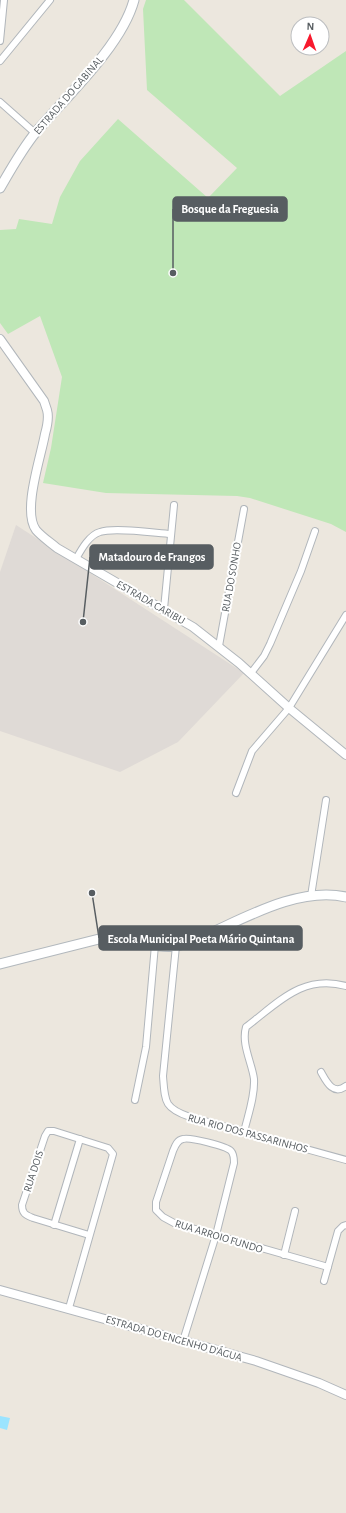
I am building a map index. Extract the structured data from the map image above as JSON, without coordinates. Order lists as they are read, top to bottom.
{
  "streets": {
    "main road": ["ESTRADA DO GABINAL"],
    "street": [
      "RUA DO SONHO",
      "ESTRADA CARIBU",
      "RUA RIO DOS PASSARINHOS",
      "RUA DOIS",
      "RUA ARROIO FUNDO",
      "ESTRADA DO ENGENHO D'ÁGUA"
    ]
  },
  "crossings": [
    ["RUA DO SONHO", "ESTRADA CARIBU"],
    ["RUA DOIS", "ESTRADA DO ENGENHO D'ÁGUA"]
  ],
  "places": ["Bosque da Freguesia", "Matadouro de Frangos", "Escola Municipal Poeta Mário Quintana"],
  "north": "top"
}
